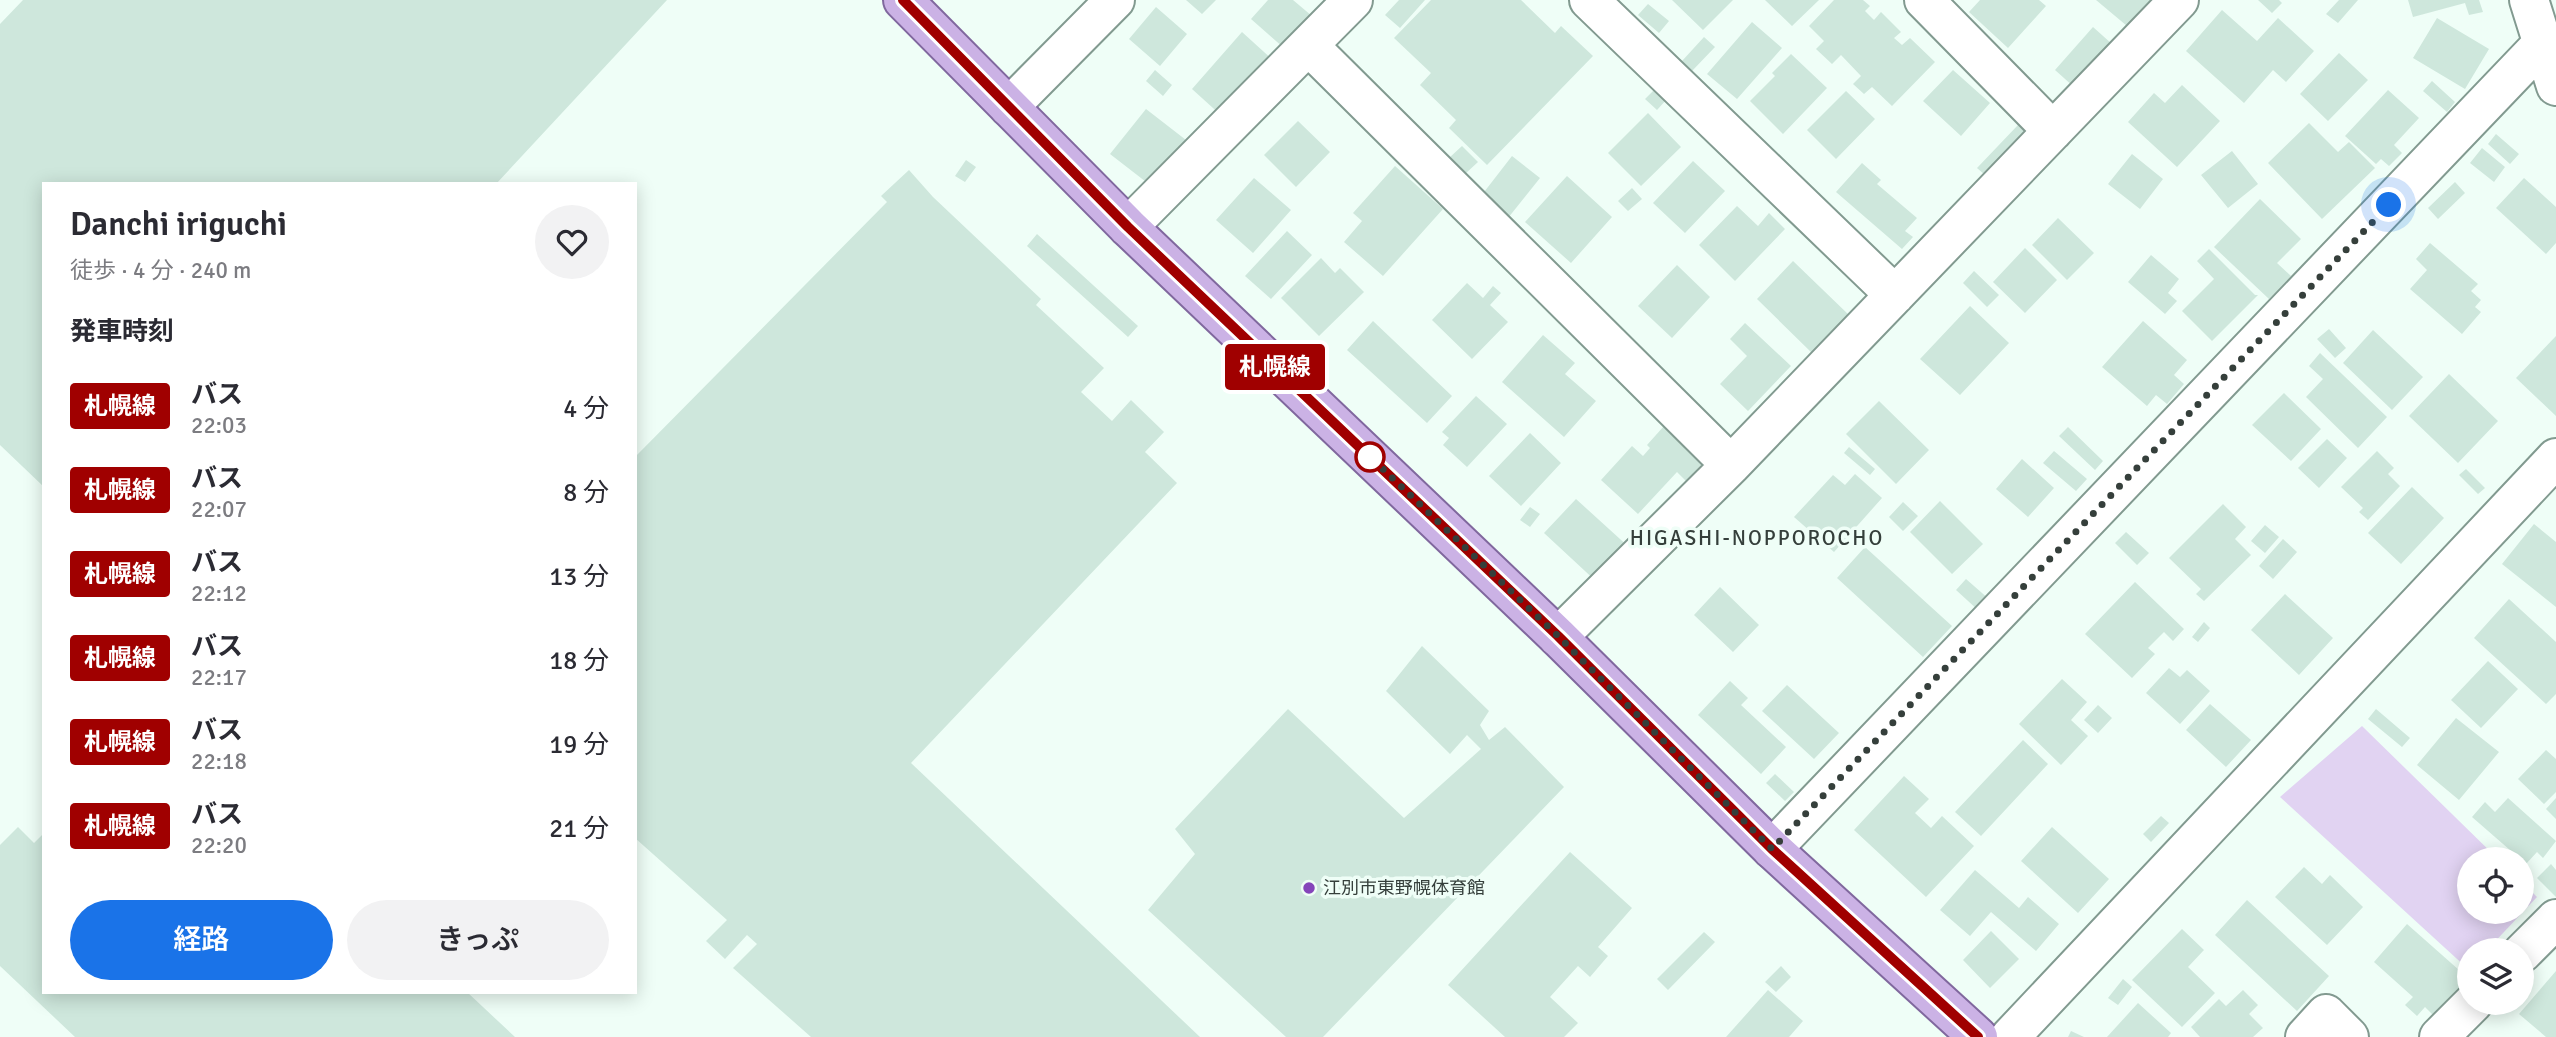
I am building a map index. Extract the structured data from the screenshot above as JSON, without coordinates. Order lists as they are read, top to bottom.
{
  "districts": ["HIGASHI-NOPPOROCHO"],
  "places": ["江別市東野幌体育館"],
  "lines": ["bus line 札幌線"],
  "page": {
    "on_map": "札幌線",
    "heading": [
      ["Danchi iriguchi", "徒歩 · 4 分 · 240 m"],
      "発車時刻"
    ],
    "list": [
      {
        "mark": "札幌線",
        "name": "バス",
        "note": "22:03",
        "value": "4 分"
      },
      {
        "mark": "札幌線",
        "name": "バス",
        "note": "22:07",
        "value": "8 分"
      },
      {
        "mark": "札幌線",
        "name": "バス",
        "note": "22:12",
        "value": "13 分"
      },
      {
        "mark": "札幌線",
        "name": "バス",
        "note": "22:17",
        "value": "18 分"
      },
      {
        "mark": "札幌線",
        "name": "バス",
        "note": "22:18",
        "value": "19 分"
      },
      {
        "mark": "札幌線",
        "name": "バス",
        "note": "22:20",
        "value": "21 分"
      }
    ],
    "buttons": ["経路", "きっぷ"]
  }
}
